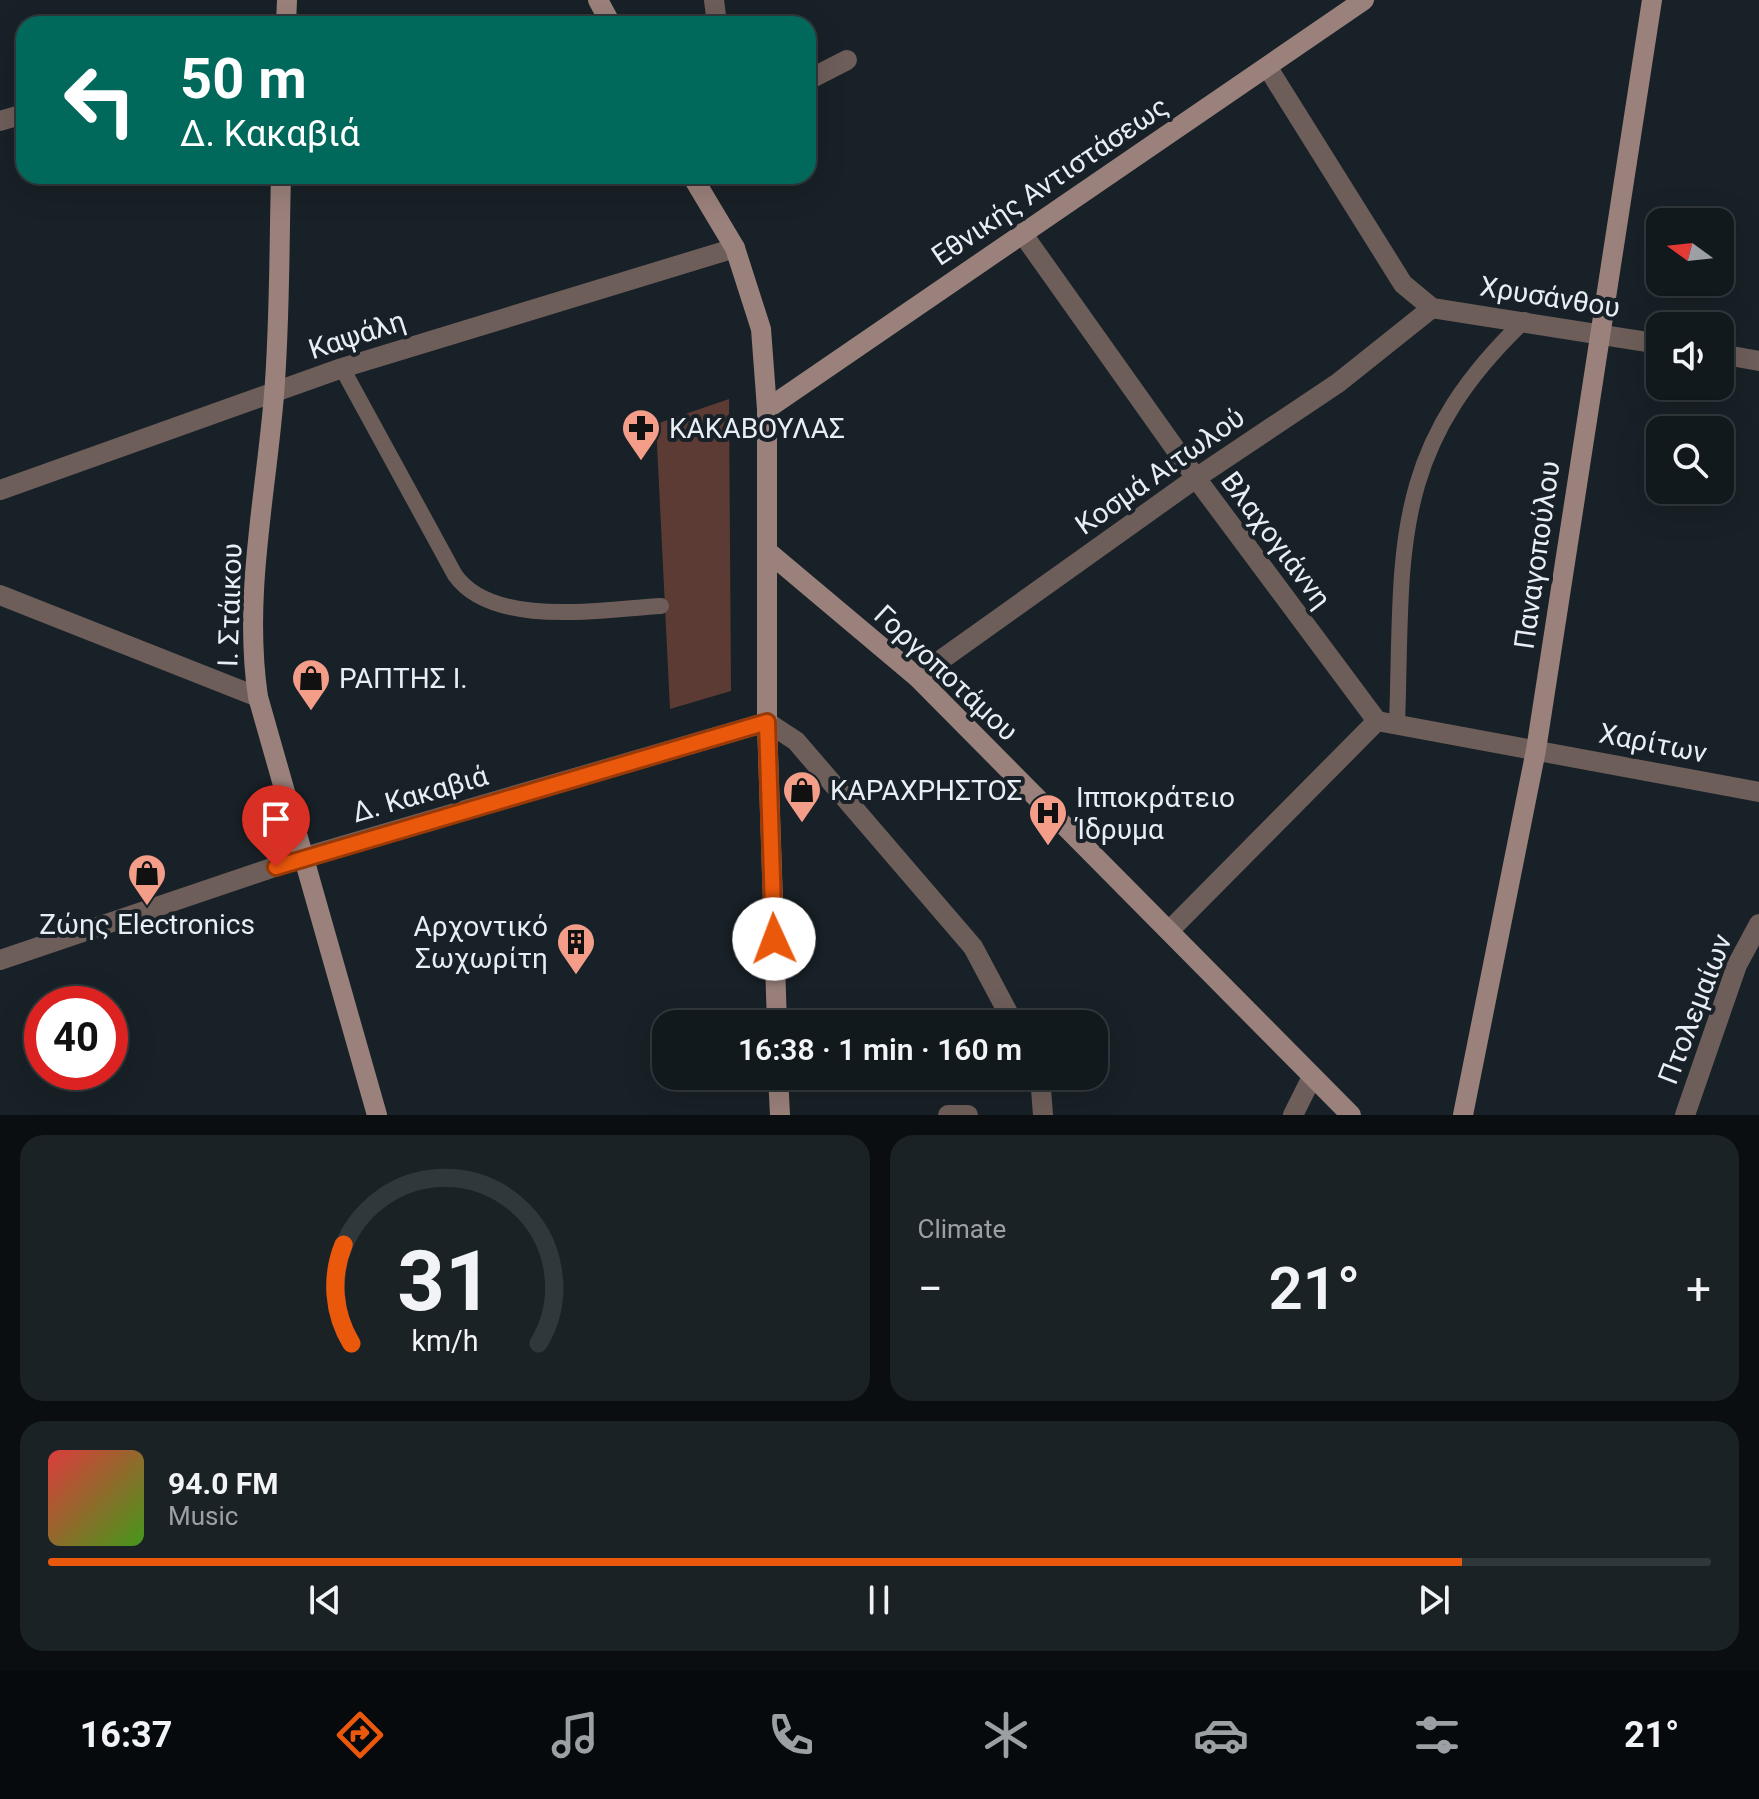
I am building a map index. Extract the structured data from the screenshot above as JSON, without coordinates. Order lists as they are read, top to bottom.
{
  "streets": {
    "street": [
      "Εθνικής Αντιστάσεως",
      "Χρυσάνθου",
      "Καψάλη",
      "Κοσμά Αιτωλού",
      "Βλαχογιάννη",
      "Παναγοπούλου",
      "Ι. Στάικου",
      "Γοργοποτάμου",
      "Χαρίτων",
      "Δ. Κακαβιά",
      "Πτολεμαίων"
    ]
  },
  "crossings": [
    ["Εθνικής Αντιστάσεως", "Βλαχογιάννη"],
    ["Χρυσάνθου", "Κοσμά Αιτωλού"],
    ["Χρυσάνθου", "Παναγοπούλου"],
    ["Καψάλη", "Ι. Στάικου"],
    ["Κοσμά Αιτωλού", "Βλαχογιάννη"],
    ["Κοσμά Αιτωλού", "Γοργοποτάμου"],
    ["Βλαχογιάννη", "Χαρίτων"],
    ["Παναγοπούλου", "Χαρίτων"],
    ["Ι. Στάικου", "Δ. Κακαβιά"]
  ],
  "places": {
    "pharmacy": ["ΚΑΚΑΒΟΥΛΑΣ"],
    "shop": ["ΡΑΠΤΗΣ Ι.", "ΚΑΡΑΧΡΗΣΤΟΣ", "Ζώης Electronics"],
    "hospital": ["Ιπποκράτειο Ίδρυμα"],
    "building": ["Αρχοντικό Σωχωρίτη"]
  },
  "north": "left",
  "page": {
    "turn": ["50 m", "Δ. Κακαβιά"],
    "limit": "40",
    "trip": "16:38 · 1 min · 160 m",
    "tile": "Climate",
    "heat": ["−", "21°", "+"],
    "song": ["94.0 FM", "Music"],
    "tabs": ["16:37", "21°"],
    "gauge": ["31", "km/h"]
  }
}
